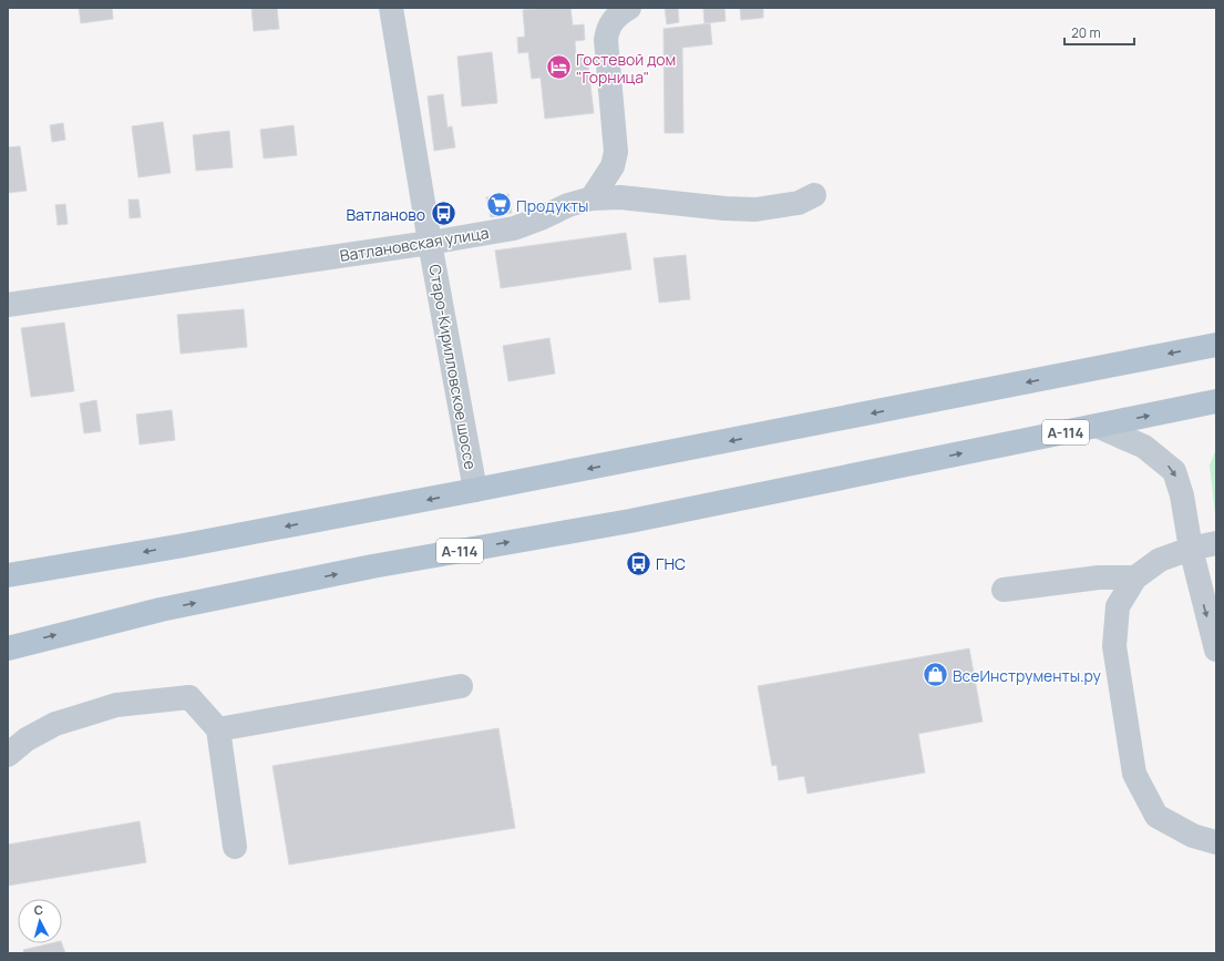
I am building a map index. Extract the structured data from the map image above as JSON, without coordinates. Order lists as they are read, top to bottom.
{
  "streets": {
    "main road": ["А-114"],
    "street": ["Ватлановская улица", "Старо-Кирилловское шоссе"]
  },
  "crossings": [
    ["Ватлановская улица", "Старо-Кирилловское шоссе"]
  ],
  "places": {
    "hotel": ["Гостевой дом \"Горница\""],
    "supermarket": ["Продукты"],
    "bus stop": ["Ватланово", "ГНС"],
    "shop": ["ВсеИнструменты.ру"]
  },
  "scale_bar": "20 m",
  "north": "top"
}
